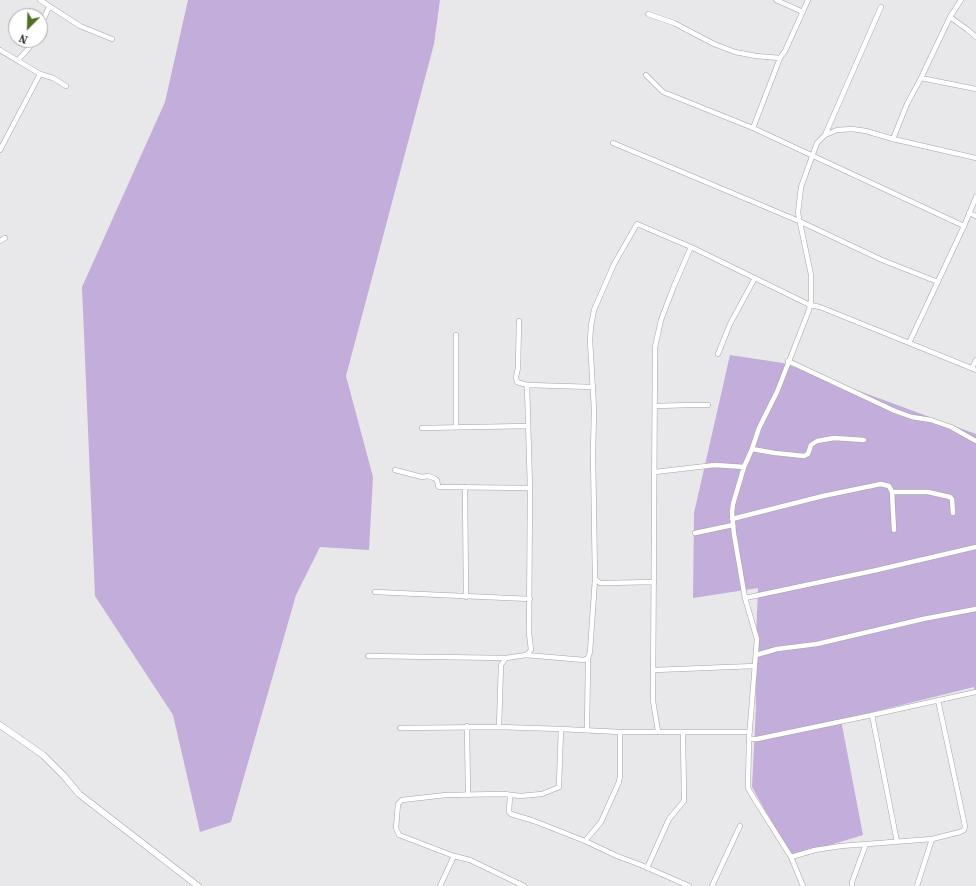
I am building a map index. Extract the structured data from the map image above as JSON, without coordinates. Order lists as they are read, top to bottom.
{
  "north": "bottom left"
}
